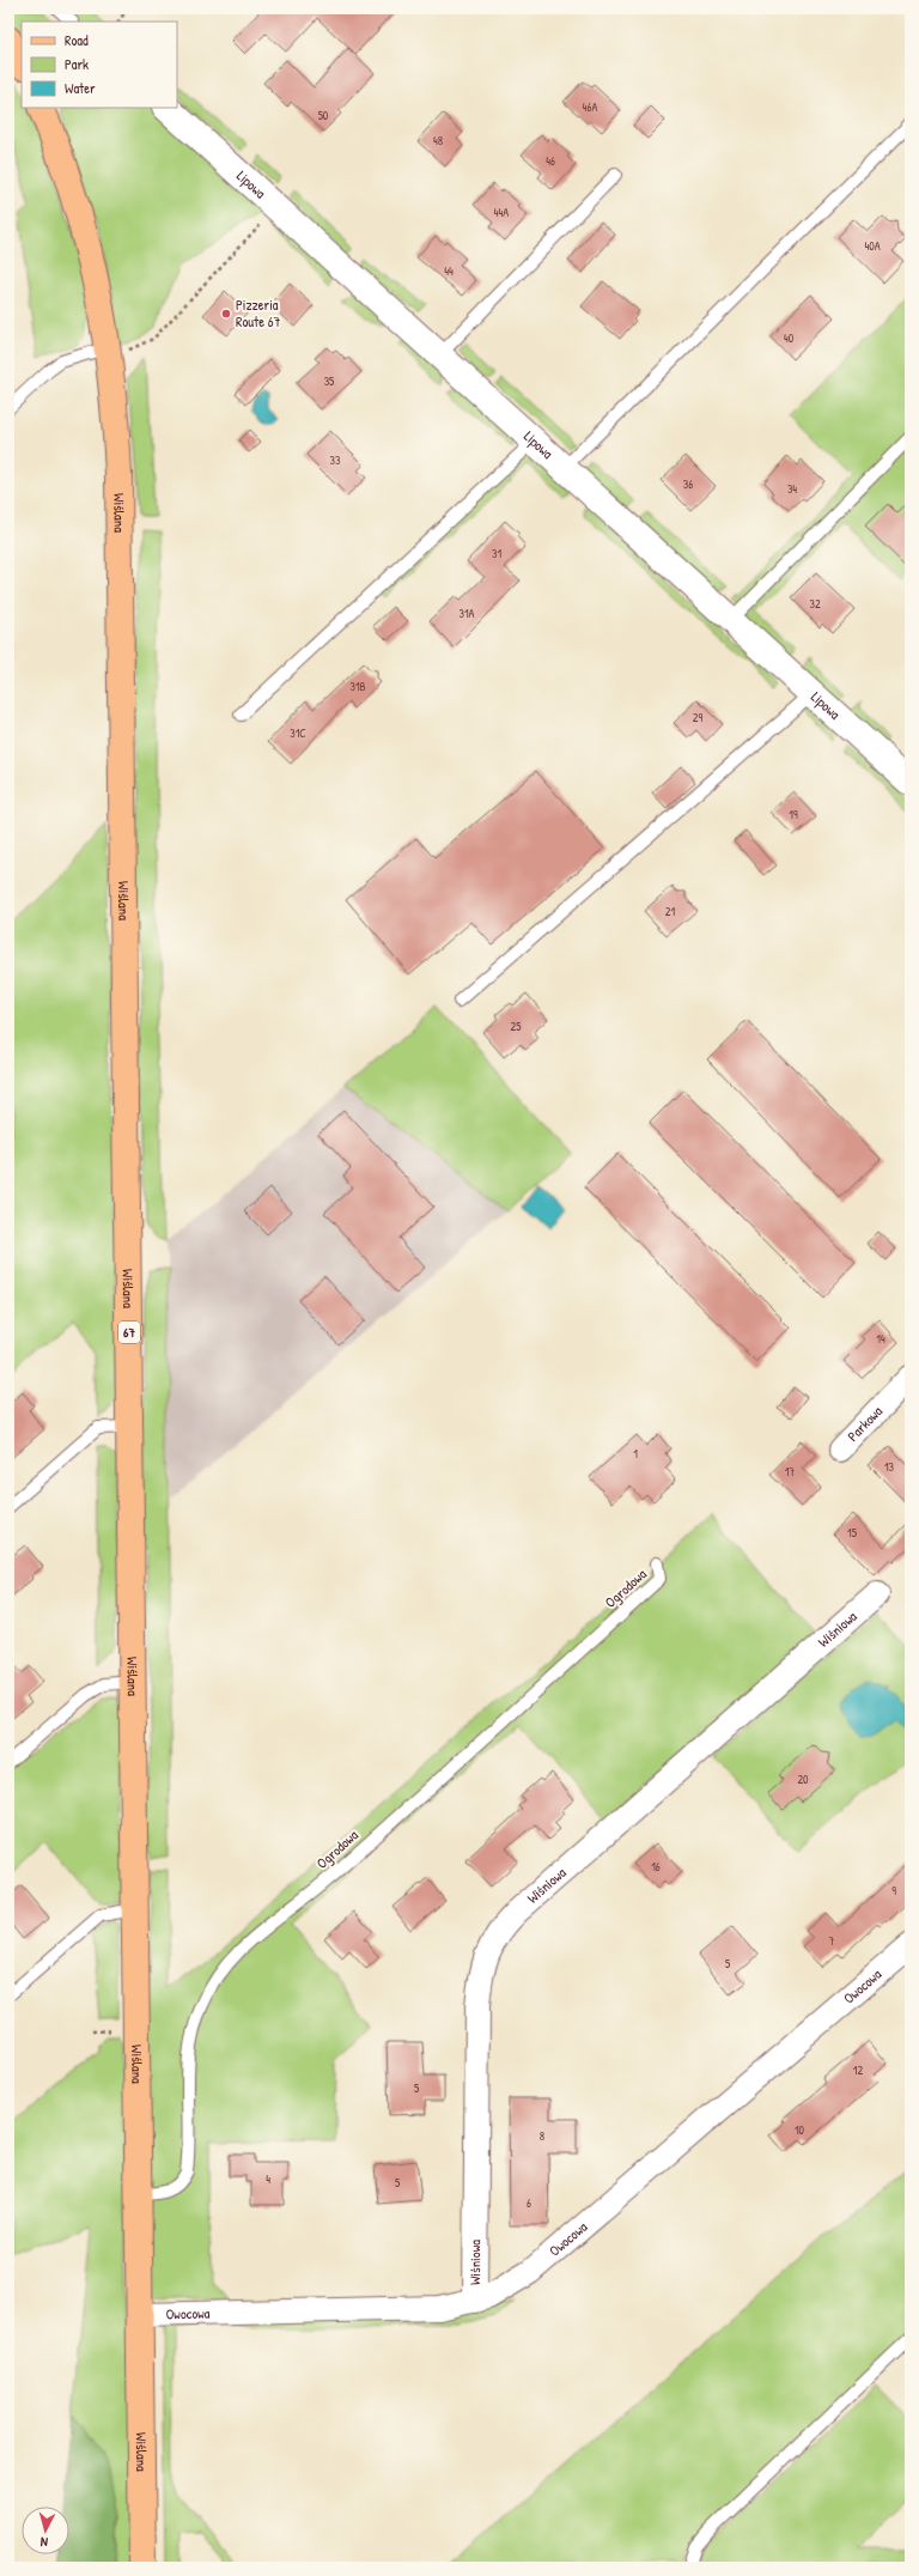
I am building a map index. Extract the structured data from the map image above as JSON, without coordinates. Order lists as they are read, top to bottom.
{
  "streets": {
    "main road": ["Wiślana", "67"],
    "street": [
      "Lipowa",
      "Parkowa",
      "Wiśniowa",
      "Owocowa"
    ],
    "lane": ["Ogrodowa"]
  },
  "crossings": [
    ["Wiślana", "Ogrodowa"],
    ["Wiślana", "Owocowa"],
    ["Wiśniowa", "Owocowa"]
  ],
  "places": ["Pizzeria Route 67"],
  "house_numbers": [
    "46A",
    "50",
    "48",
    "46",
    "44A",
    "40A",
    "44",
    "40",
    "35",
    "33",
    "36",
    "34",
    "31",
    "32",
    "31A",
    "31B",
    "29",
    "31C",
    "19",
    "21",
    "25",
    "14",
    "1",
    "13",
    "17",
    "15",
    "20",
    "16",
    "9",
    "7",
    "5",
    "12",
    "5",
    "10",
    "8",
    "4",
    "5",
    "6"
  ],
  "legend": ["Road", "Park", "Water"],
  "north": "bottom"
}
